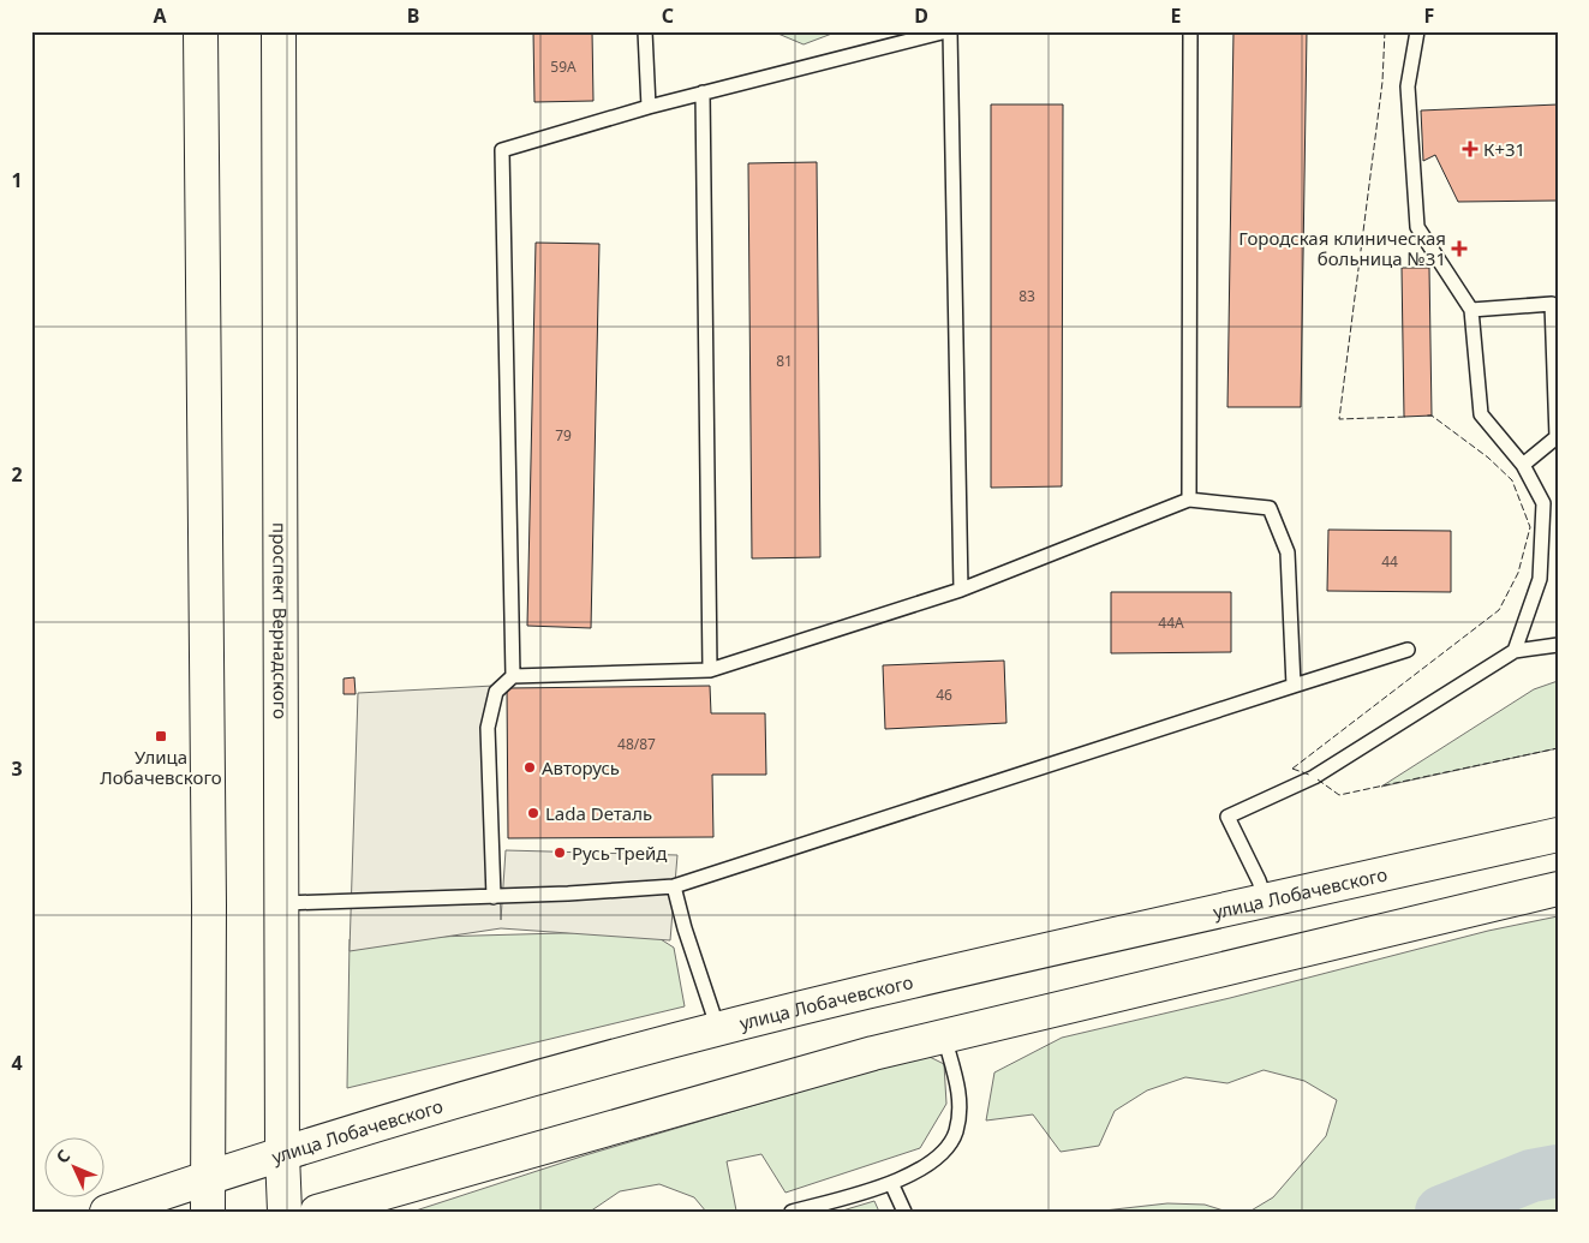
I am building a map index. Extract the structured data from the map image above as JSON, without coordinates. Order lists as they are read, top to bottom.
{
  "streets": {
    "main road": ["проспект Вернадского", "улица Лобачевского"]
  },
  "crossings": [
    ["проспект Вернадского", "улица Лобачевского"]
  ],
  "places": {
    "health": ["К+31", "Городская клиническая больница №31"],
    "transit": ["Улица Лобачевского"],
    "other": ["Авторусь", "Lada Dеталь", "Русь Трейд"]
  },
  "house_numbers": [
    "59А",
    "83",
    "81",
    "79",
    "44",
    "44А",
    "46",
    "48/87"
  ],
  "north": "top left",
  "grid": {
    "columns": [
      "A",
      "B",
      "C",
      "D",
      "E",
      "F"
    ],
    "rows": [
      "1",
      "2",
      "3",
      "4"
    ]
  }
}
